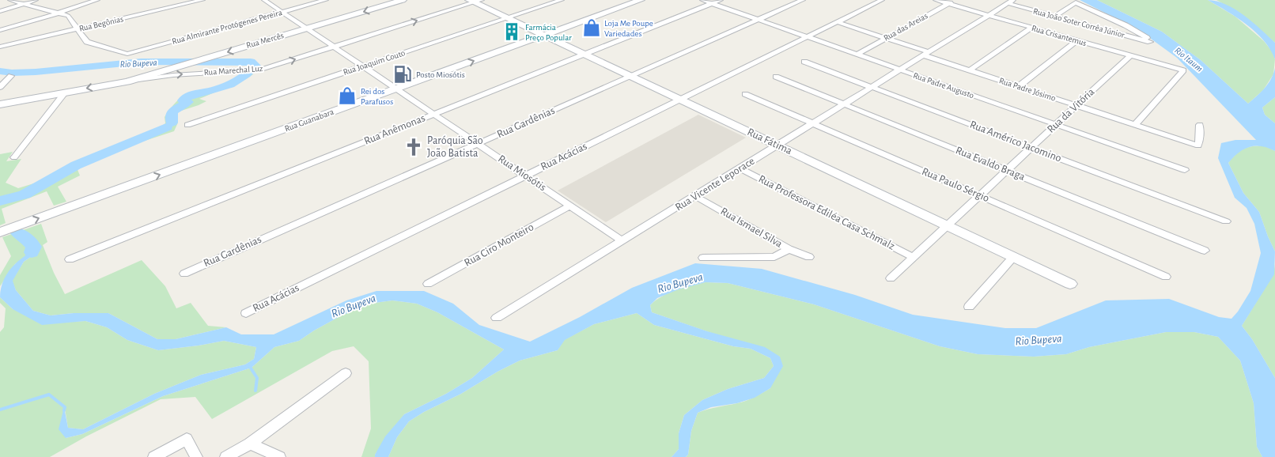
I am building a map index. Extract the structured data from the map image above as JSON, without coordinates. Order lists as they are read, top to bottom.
{
  "streets": {
    "main road": [
      "Rua Mercês",
      "Rua Marechal Luz",
      "Rua Guanabara",
      "Rua Fátima"
    ],
    "street": [
      "Rua João Soter Corrêa Júnior",
      "Rua Begônias",
      "Rua Almirante Protógenes Pereira",
      "Rua das Areias",
      "Rua Crisantemus",
      "Rua Joaquim Couto",
      "Rua Padre Augusto",
      "Rua Padre Jósimo",
      "Rua da Vitória",
      "Rua Gardênias",
      "Rua Anêmonas",
      "Rua Américo Jacomino",
      "Rua Acácias",
      "Rua Evaldo Braga",
      "Rua Miosótis",
      "Rua Vicente Leporace",
      "Rua Paulo Sérgio",
      "Rua Professora Ediléa Casa Schmalz",
      "Rua Ismael Silva",
      "Rua Ciro Monteiro"
    ]
  },
  "crossings": [
    ["Rua João Soter Corrêa Júnior", "Rua Vicente Leporace"],
    ["Rua Begônias", "Rua Almirante Protógenes Pereira"],
    ["Rua Almirante Protógenes Pereira", "Rua Miosótis"],
    ["Rua das Areias", "Rua Crisantemus"],
    ["Rua das Areias", "Rua Padre Augusto"],
    ["Rua das Areias", "Rua Padre Jósimo"],
    ["Rua Crisantemus", "Rua Padre Jósimo"],
    ["Rua Crisantemus", "Rua da Vitória"],
    ["Rua Crisantemus", "Rua Vicente Leporace"],
    ["Rua Mercês", "Rua Marechal Luz"],
    ["Rua Mercês", "Rua Miosótis"],
    ["Rua Joaquim Couto", "Rua Fátima"],
    ["Rua Joaquim Couto", "Rua Miosótis"],
    ["Rua Marechal Luz", "Rua Fátima"],
    ["Rua Marechal Luz", "Rua Miosótis"],
    ["Rua Padre Augusto", "Rua da Vitória"],
    ["Rua Padre Augusto", "Rua Gardênias"],
    ["Rua Padre Augusto", "Rua Anêmonas"],
    ["Rua Padre Augusto", "Rua Acácias"],
    ["Rua Padre Augusto", "Rua Vicente Leporace"],
    ["Rua Padre Jósimo", "Rua da Vitória"],
    ["Rua Padre Jósimo", "Rua Acácias"],
    ["Rua Padre Jósimo", "Rua Vicente Leporace"],
    ["Rua da Vitória", "Rua Fátima"],
    ["Rua da Vitória", "Rua Américo Jacomino"],
    ["Rua da Vitória", "Rua Evaldo Braga"],
    ["Rua da Vitória", "Rua Paulo Sérgio"],
    ["Rua da Vitória", "Rua Professora Ediléa Casa Schmalz"],
    ["Rua Guanabara", "Rua Fátima"],
    ["Rua Guanabara", "Rua Miosótis"],
    ["Rua Gardênias", "Rua Fátima"],
    ["Rua Gardênias", "Rua Miosótis"],
    ["Rua Anêmonas", "Rua Fátima"],
    ["Rua Anêmonas", "Rua Miosótis"],
    ["Rua Fátima", "Rua Acácias"],
    ["Rua Fátima", "Rua Vicente Leporace"],
    ["Rua Américo Jacomino", "Rua Vicente Leporace"],
    ["Rua Acácias", "Rua Miosótis"],
    ["Rua Evaldo Braga", "Rua Vicente Leporace"],
    ["Rua Miosótis", "Rua Vicente Leporace"],
    ["Rua Miosótis", "Rua Ciro Monteiro"],
    ["Rua Vicente Leporace", "Rua Paulo Sérgio"],
    ["Rua Vicente Leporace", "Rua Professora Ediléa Casa Schmalz"],
    ["Rua Vicente Leporace", "Rua Ismael Silva"]
  ],
  "one_way": ["Rua Mercês", "Rua Guanabara"],
  "water": ["Rio Itaum", "Rio Bupeva"],
  "places": {
    "shop": ["Loja Me Poupe Variedades", "Rei dos Parafusos"],
    "building": ["Farmácia Preço Popular"],
    "fuel station": ["Posto Miosótis"],
    "church": ["Paróquia São João Batista"]
  }
}
